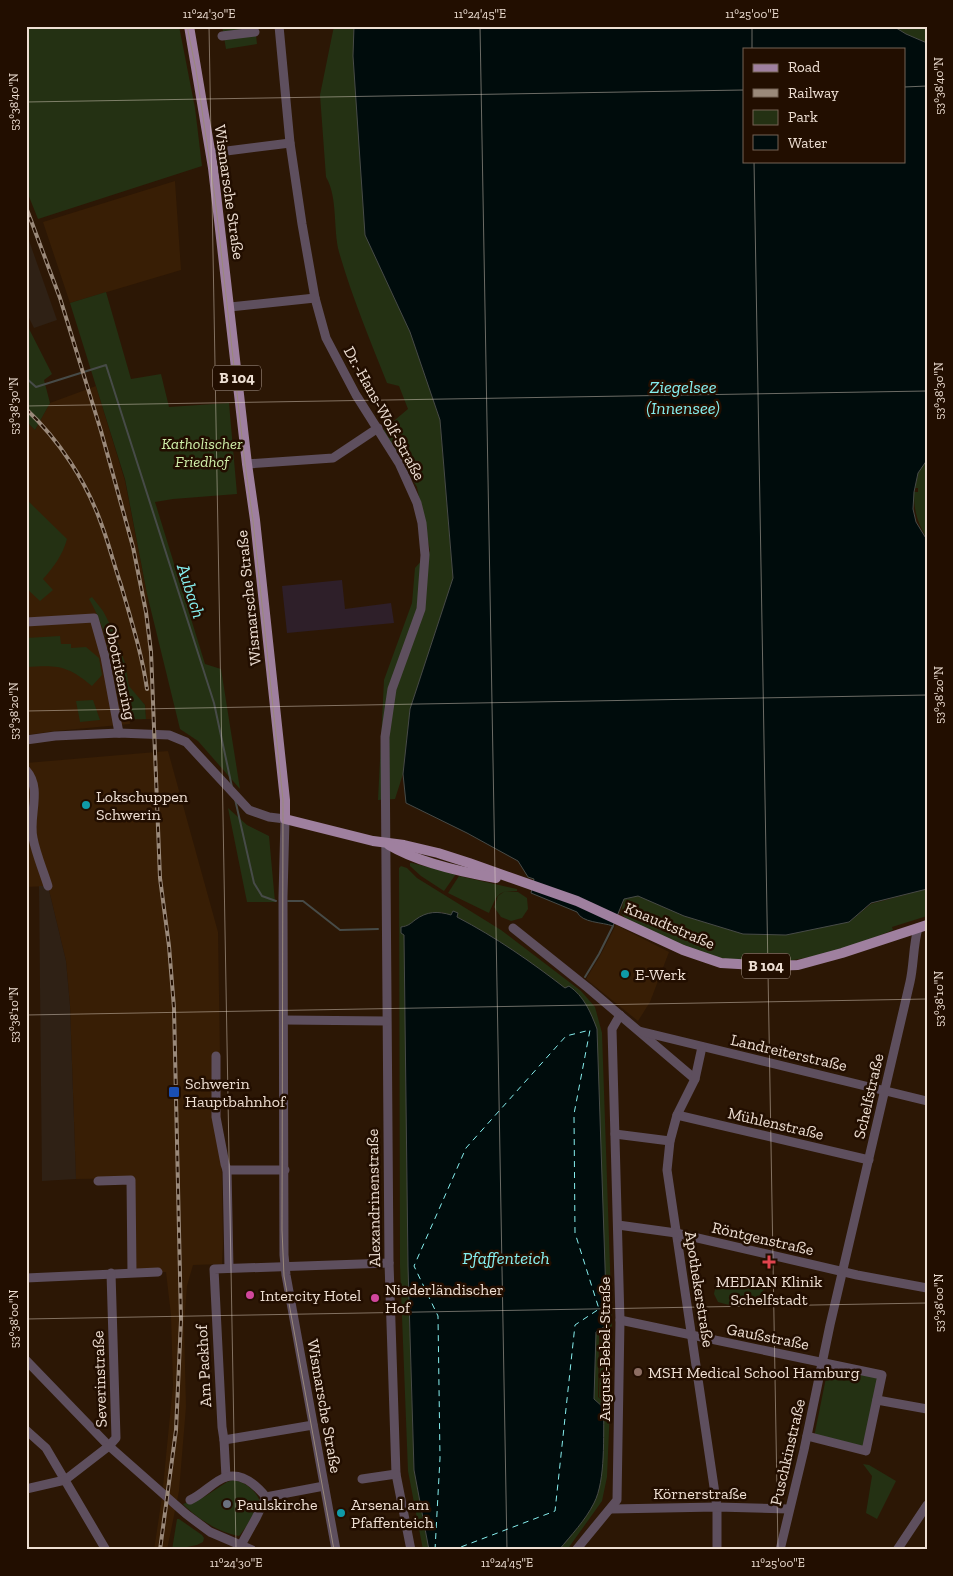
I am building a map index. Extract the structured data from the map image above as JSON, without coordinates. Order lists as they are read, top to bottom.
{
  "streets": {
    "main road": ["Wismarsche Straße", "B 104", "Knaudtstraße"],
    "street": [
      "Dr.-Hans-Wolf-Straße",
      "Obotritenring",
      "Landreiterstraße",
      "Schelfstraße",
      "Mühlenstraße",
      "Alexandrinenstraße",
      "Röntgenstraße",
      "Apothekerstraße",
      "Gaußstraße",
      "August-Bebel-Straße",
      "Am Packhof",
      "Severinstraße",
      "Puschkinstraße",
      "Körnerstraße"
    ]
  },
  "crossings": [
    ["Wismarsche Straße", "B 104"],
    ["Wismarsche Straße", "Obotritenring"],
    ["B 104", "Dr.-Hans-Wolf-Straße"],
    ["B 104", "Obotritenring"],
    ["B 104", "Knaudtstraße"],
    ["B 104", "Alexandrinenstraße"],
    ["Dr.-Hans-Wolf-Straße", "Knaudtstraße"],
    ["Dr.-Hans-Wolf-Straße", "Alexandrinenstraße"],
    ["Knaudtstraße", "Schelfstraße"],
    ["Knaudtstraße", "Alexandrinenstraße"],
    ["Landreiterstraße", "Schelfstraße"],
    ["Landreiterstraße", "Apothekerstraße"],
    ["Schelfstraße", "Mühlenstraße"],
    ["Schelfstraße", "Röntgenstraße"],
    ["Schelfstraße", "Gaußstraße"],
    ["Schelfstraße", "Puschkinstraße"],
    ["Mühlenstraße", "Apothekerstraße"],
    ["Röntgenstraße", "Apothekerstraße"],
    ["Röntgenstraße", "August-Bebel-Straße"],
    ["Apothekerstraße", "Gaußstraße"],
    ["Apothekerstraße", "Körnerstraße"],
    ["Gaußstraße", "August-Bebel-Straße"],
    ["Gaußstraße", "Puschkinstraße"],
    ["August-Bebel-Straße", "Körnerstraße"],
    ["Puschkinstraße", "Körnerstraße"]
  ],
  "water": ["Ziegelsee (Innensee)", "Aubach", "Pfaffenteich"],
  "parks": ["Katholischer Friedhof"],
  "places": {
    "other": [
      "Lokschuppen Schwerin",
      "E-Werk",
      "Intercity Hotel",
      "Niederländischer Hof",
      "MSH Medical School Hamburg",
      "Paulskirche",
      "Arsenal am Pfaffenteich"
    ],
    "transit": ["Schwerin Hauptbahnhof"],
    "health": ["MEDIAN Klinik Schelfstadt"]
  },
  "legend": [
    "Road",
    "Railway",
    "Park",
    "Water"
  ],
  "coordinates": [
    "11°24'30\"E",
    "11°24'45\"E",
    "11°25'00\"E",
    "53°38'40\"N",
    "53°38'30\"N",
    "53°38'20\"N",
    "53°38'10\"N",
    "53°38'00\"N"
  ]
}
